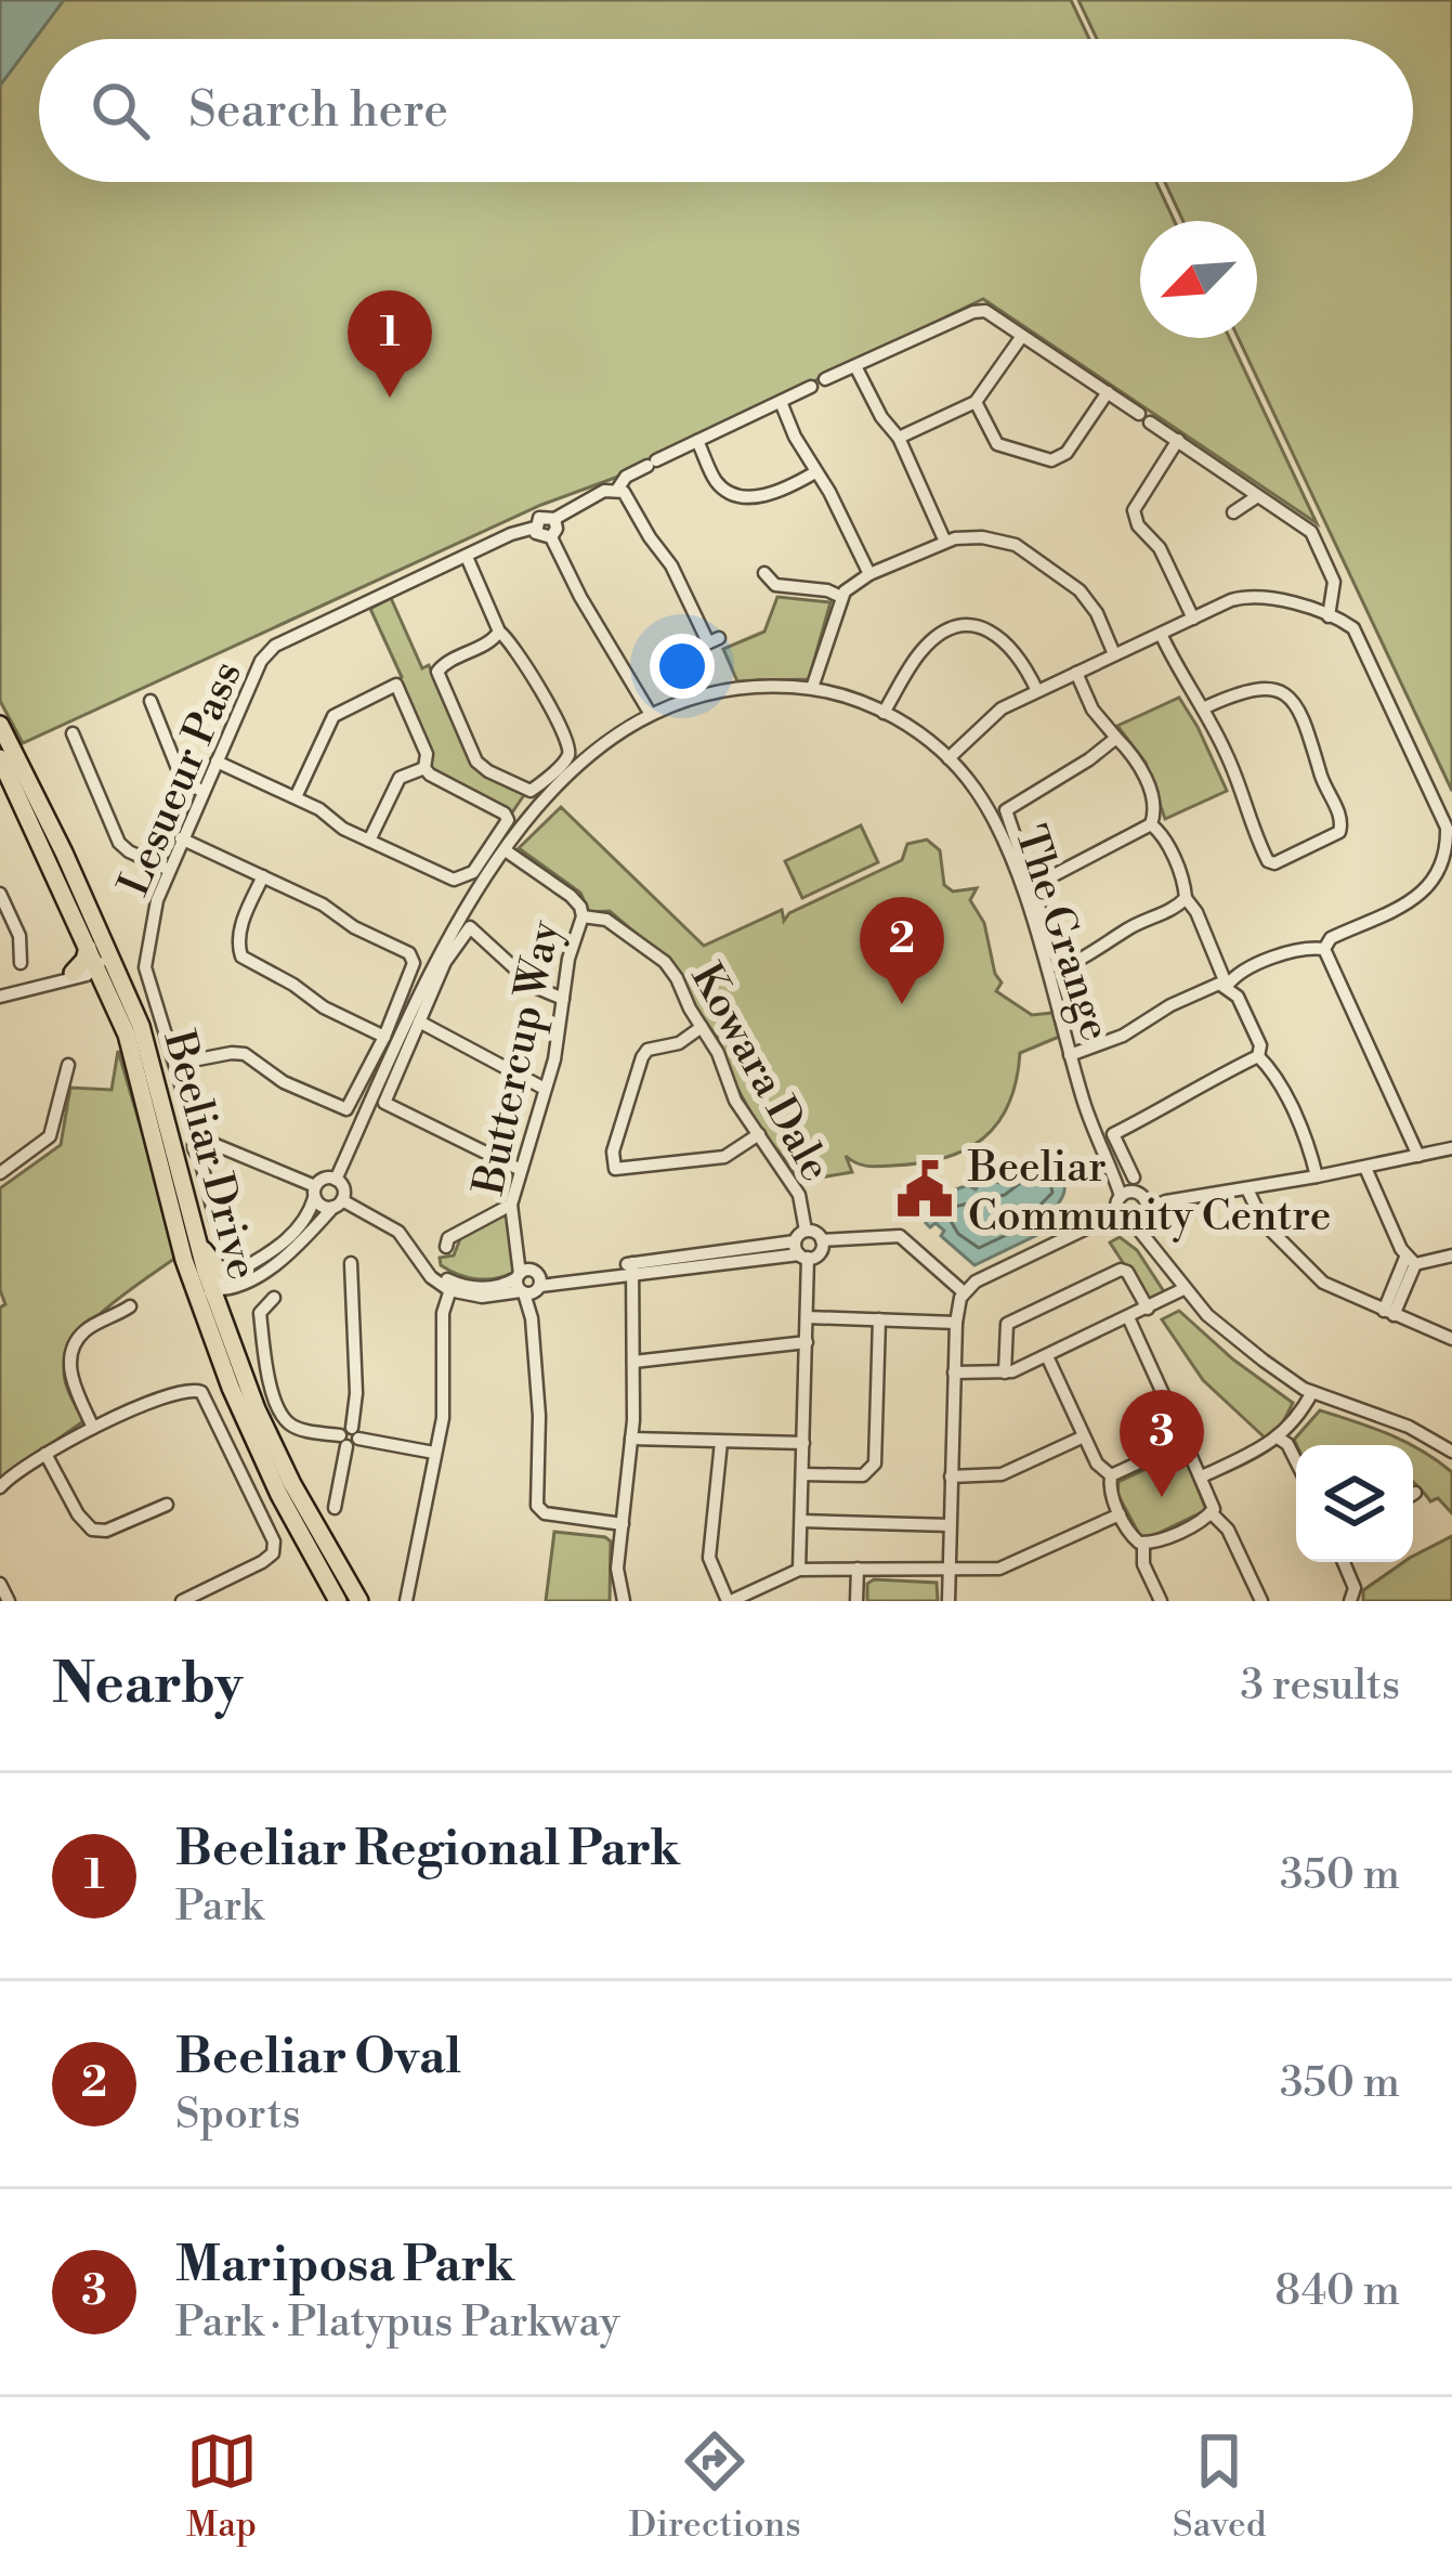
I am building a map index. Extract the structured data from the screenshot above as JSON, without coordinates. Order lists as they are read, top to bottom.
{
  "streets": {
    "highway": ["Beeliar Drive"],
    "street": [
      "Lesueur Pass",
      "The Grange",
      "Buttercup Way",
      "Kowara Dale"
    ]
  },
  "crossings": [
    ["The Grange", "Buttercup Way"],
    ["Buttercup Way", "Kowara Dale"]
  ],
  "places": {
    "public building": ["Beeliar Community Centre"]
  },
  "north": "bottom left",
  "page": {
    "search": "Search here",
    "pins": ["1", "2", "3"],
    "heading": ["Nearby", "3 results"],
    "list": [
      {
        "mark": "1",
        "name": "Beeliar Regional Park",
        "note": "Park",
        "value": "350 m"
      },
      {
        "mark": "2",
        "name": "Beeliar Oval",
        "note": "Sports",
        "value": "350 m"
      },
      {
        "mark": "3",
        "name": "Mariposa Park",
        "note": "Park · Platypus Parkway",
        "value": "840 m"
      }
    ],
    "nav": ["Map", "Directions", "Saved"]
  }
}
